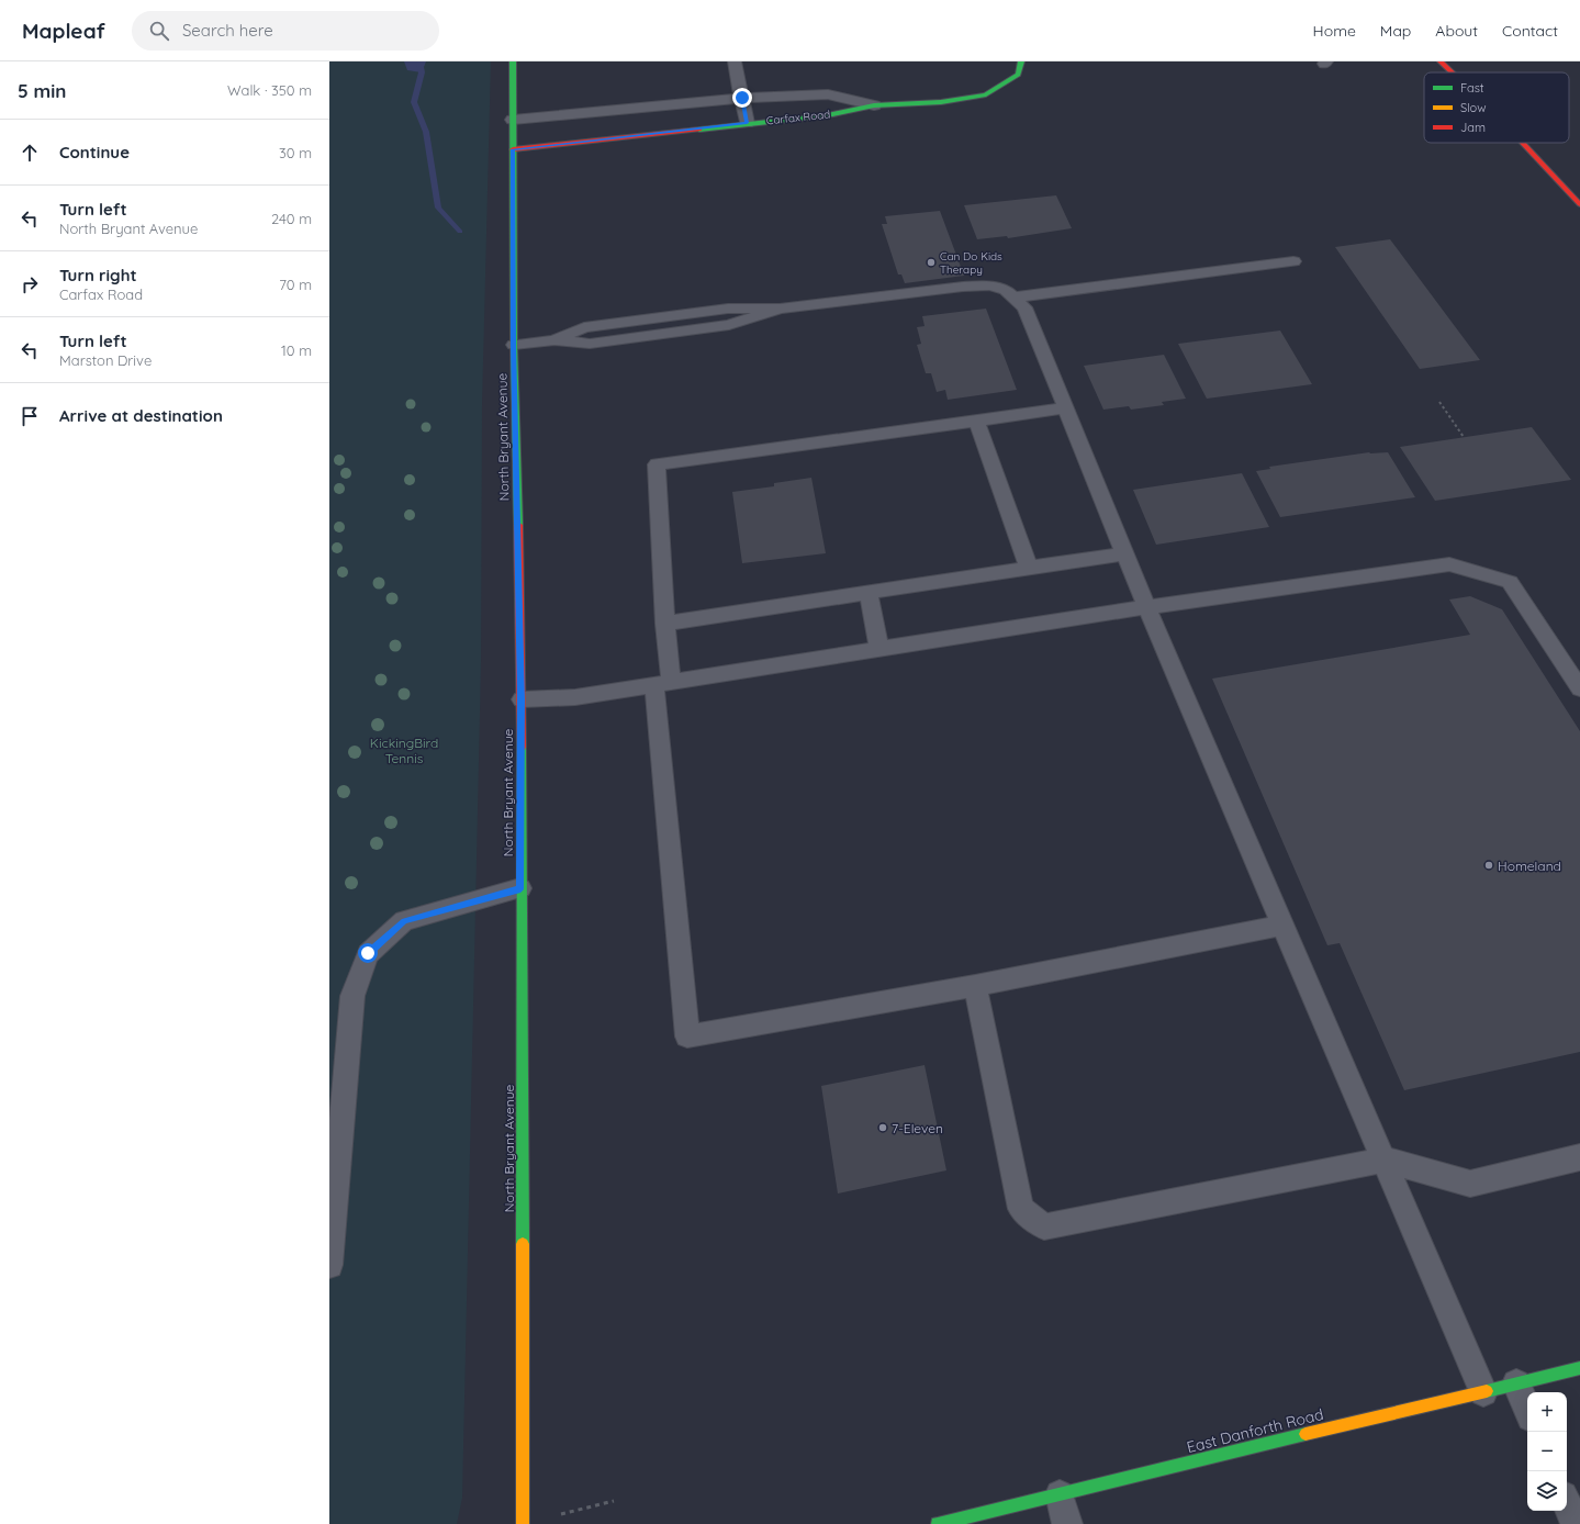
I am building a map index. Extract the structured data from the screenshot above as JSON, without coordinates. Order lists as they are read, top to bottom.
{
  "streets": {
    "main road": ["Carfax Road", "North Bryant Avenue", "East Danforth Road"]
  },
  "crossings": [
    ["Carfax Road", "North Bryant Avenue"]
  ],
  "parks": ["KickingBird Tennis"],
  "places": ["Can Do Kids Therapy", "Homeland", "7-Eleven"],
  "legend": ["Fast", "Slow", "Jam"],
  "page": {
    "header": "Mapleaf",
    "search": "Search here",
    "nav": [
      "Home",
      "Map",
      "About",
      "Contact"
    ],
    "heading": ["5 min", "Walk · 350 m"],
    "list": [
      ["Continue", "30 m"],
      ["Turn left", "North Bryant Avenue", "240 m"],
      ["Turn right", "Carfax Road", "70 m"],
      ["Turn left", "Marston Drive", "10 m"],
      "Arrive at destination"
    ],
    "map_buttons": ["+", "−"]
  }
}
